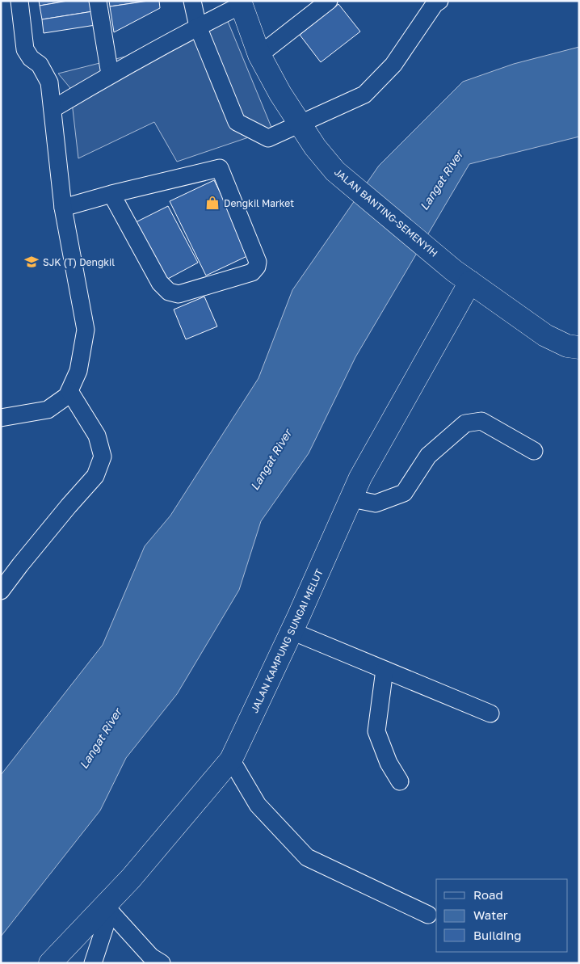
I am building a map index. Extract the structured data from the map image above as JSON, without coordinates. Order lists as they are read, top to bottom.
{
  "streets": {
    "main road": ["JALAN BANTING-SEMENYIH", "JALAN KAMPUNG SUNGAI MELUT"]
  },
  "crossings": [
    ["JALAN BANTING-SEMENYIH", "JALAN KAMPUNG SUNGAI MELUT"]
  ],
  "water": ["Langat River"],
  "places": {
    "shop": ["Dengkil Market"],
    "school or university": ["SJK (T) Dengkil"]
  },
  "legend": ["Road", "Water", "Building"]
}
